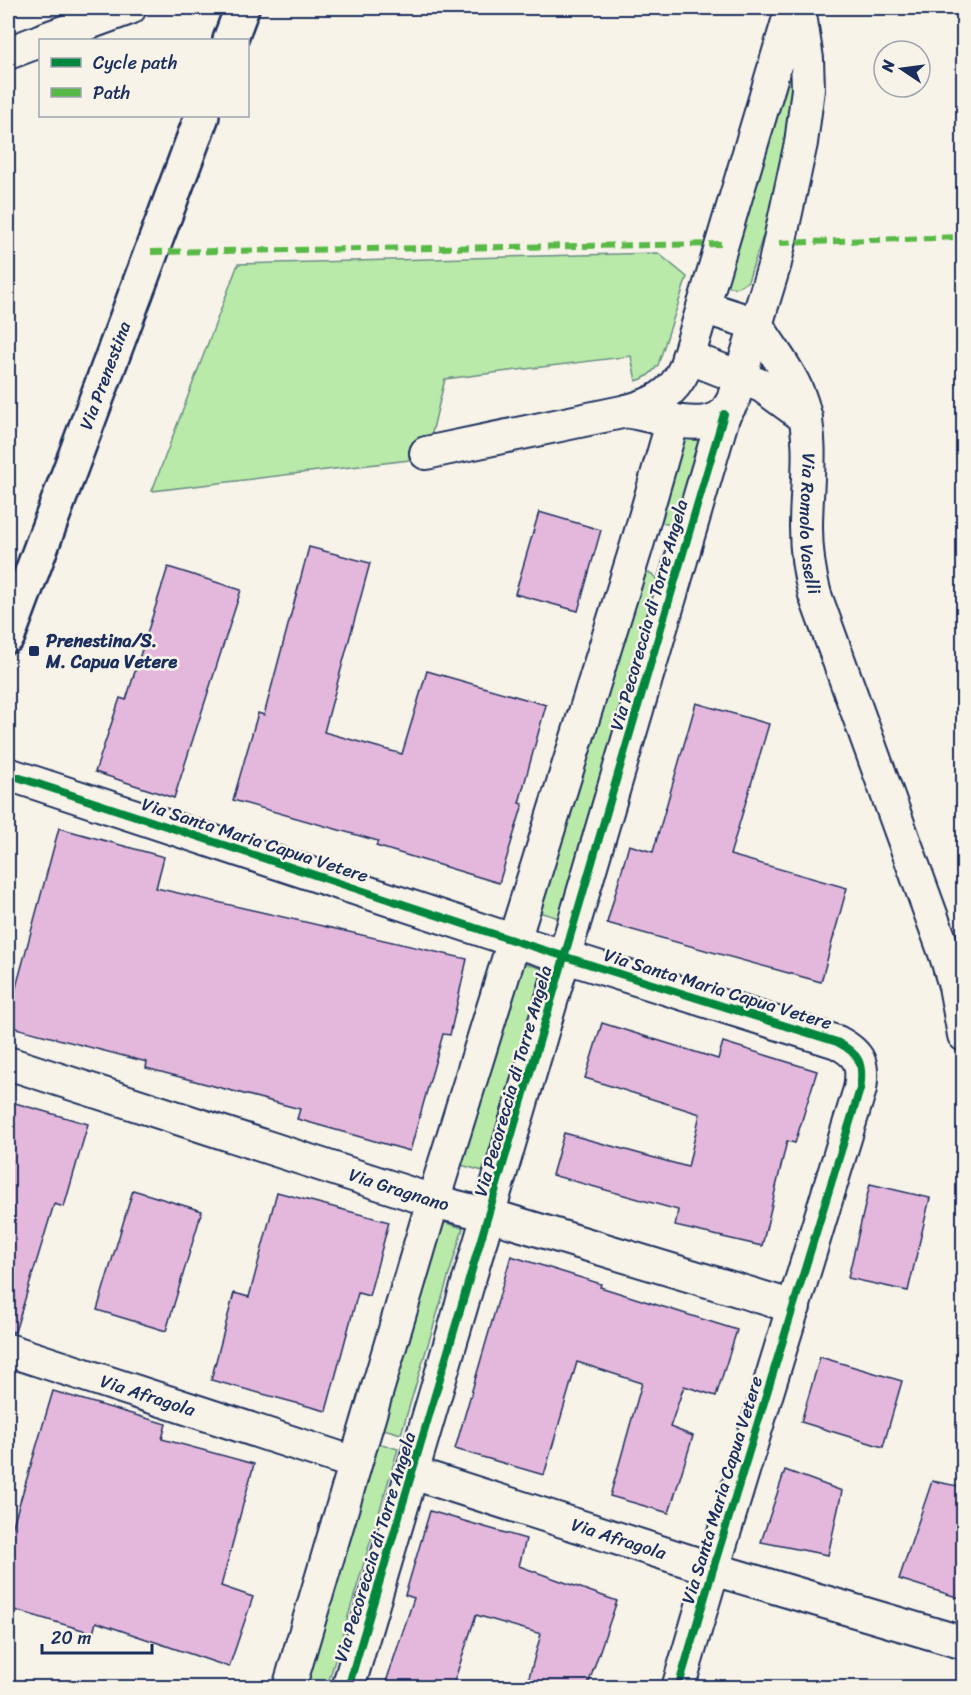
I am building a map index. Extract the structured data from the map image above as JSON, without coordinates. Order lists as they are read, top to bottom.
{
  "streets": {
    "main road": ["Via Prenestina"],
    "street": [
      "Via Romolo Vaselli",
      "Via Pecoreccia di Torre Angela",
      "Via Santa Maria Capua Vetere",
      "Via Gragnano",
      "Via Afragola"
    ]
  },
  "crossings": [
    ["Via Romolo Vaselli", "Via Pecoreccia di Torre Angela"],
    ["Via Pecoreccia di Torre Angela", "Via Santa Maria Capua Vetere"],
    ["Via Pecoreccia di Torre Angela", "Via Gragnano"],
    ["Via Pecoreccia di Torre Angela", "Via Afragola"],
    ["Via Santa Maria Capua Vetere", "Via Gragnano"],
    ["Via Santa Maria Capua Vetere", "Via Afragola"]
  ],
  "places": {
    "transit": ["Prenestina/S. M. Capua Vetere"]
  },
  "legend": ["Cycle path", "Path"],
  "scale_bar": "20 m",
  "north": "left"
}
